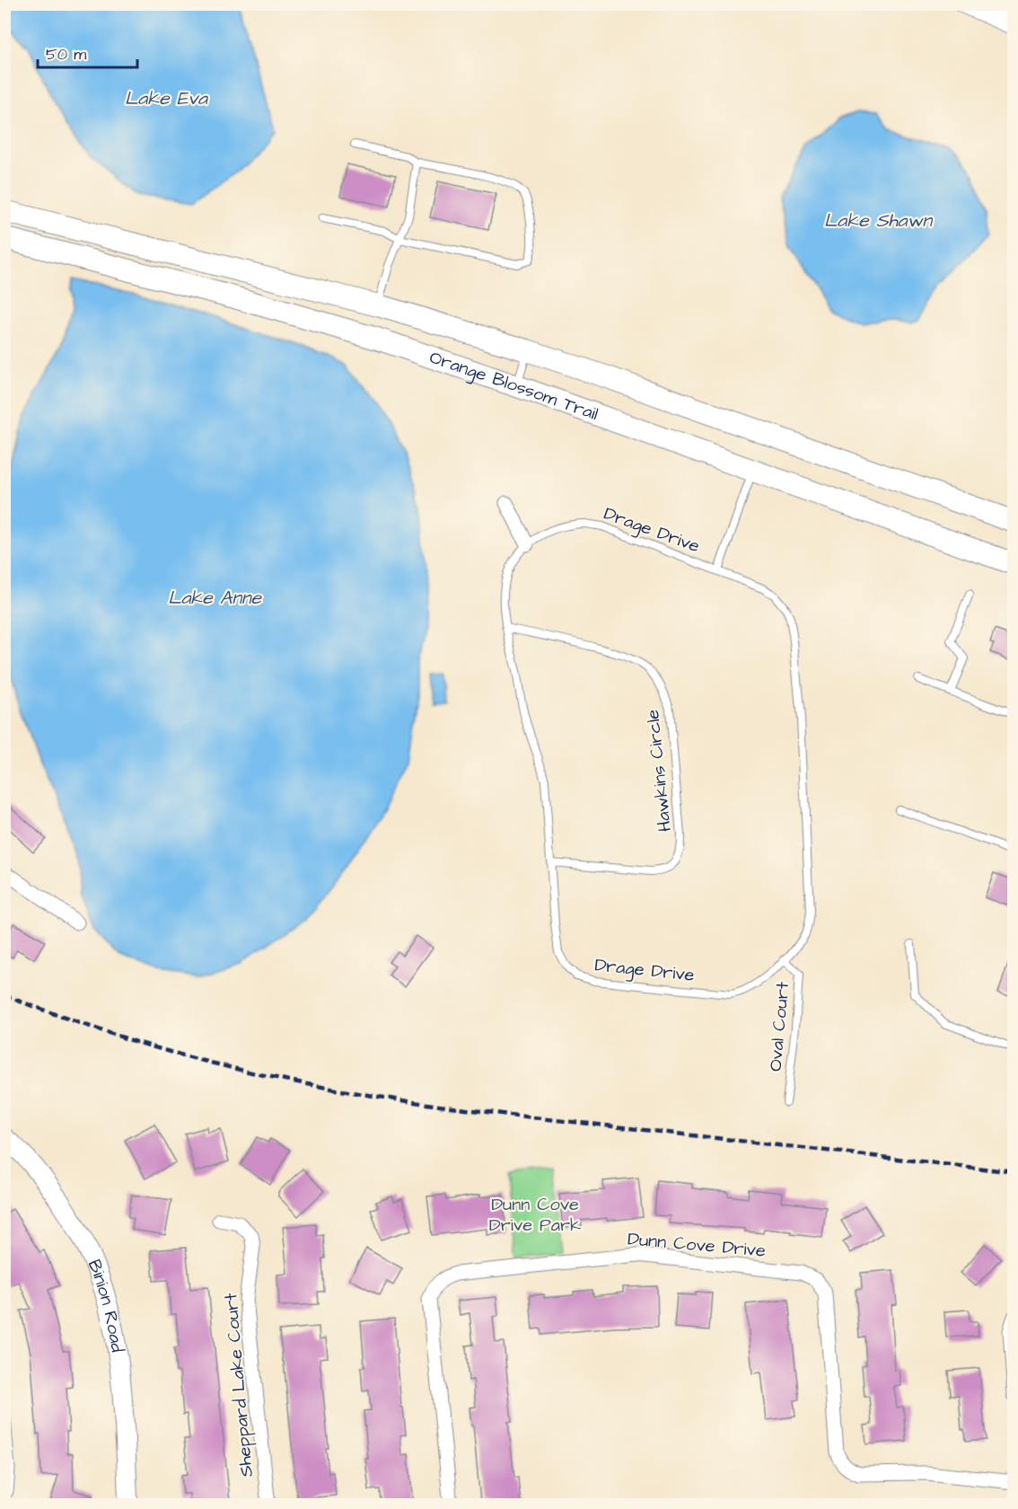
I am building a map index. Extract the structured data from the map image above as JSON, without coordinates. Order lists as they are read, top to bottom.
{
  "streets": {
    "main road": ["Orange Blossom Trail", "Binion Road"],
    "street": ["Dunn Cove Drive", "Sheppard Lake Court"],
    "lane": ["Drage Drive", "Hawkins Circle", "Oval Court"]
  },
  "crossings": [
    ["Drage Drive", "Hawkins Circle"],
    ["Drage Drive", "Oval Court"]
  ],
  "water": ["Lake Eva", "Lake Shawn", "Lake Anne"],
  "parks": ["Dunn Cove Drive Park"],
  "scale_bar": "50 m"
}
